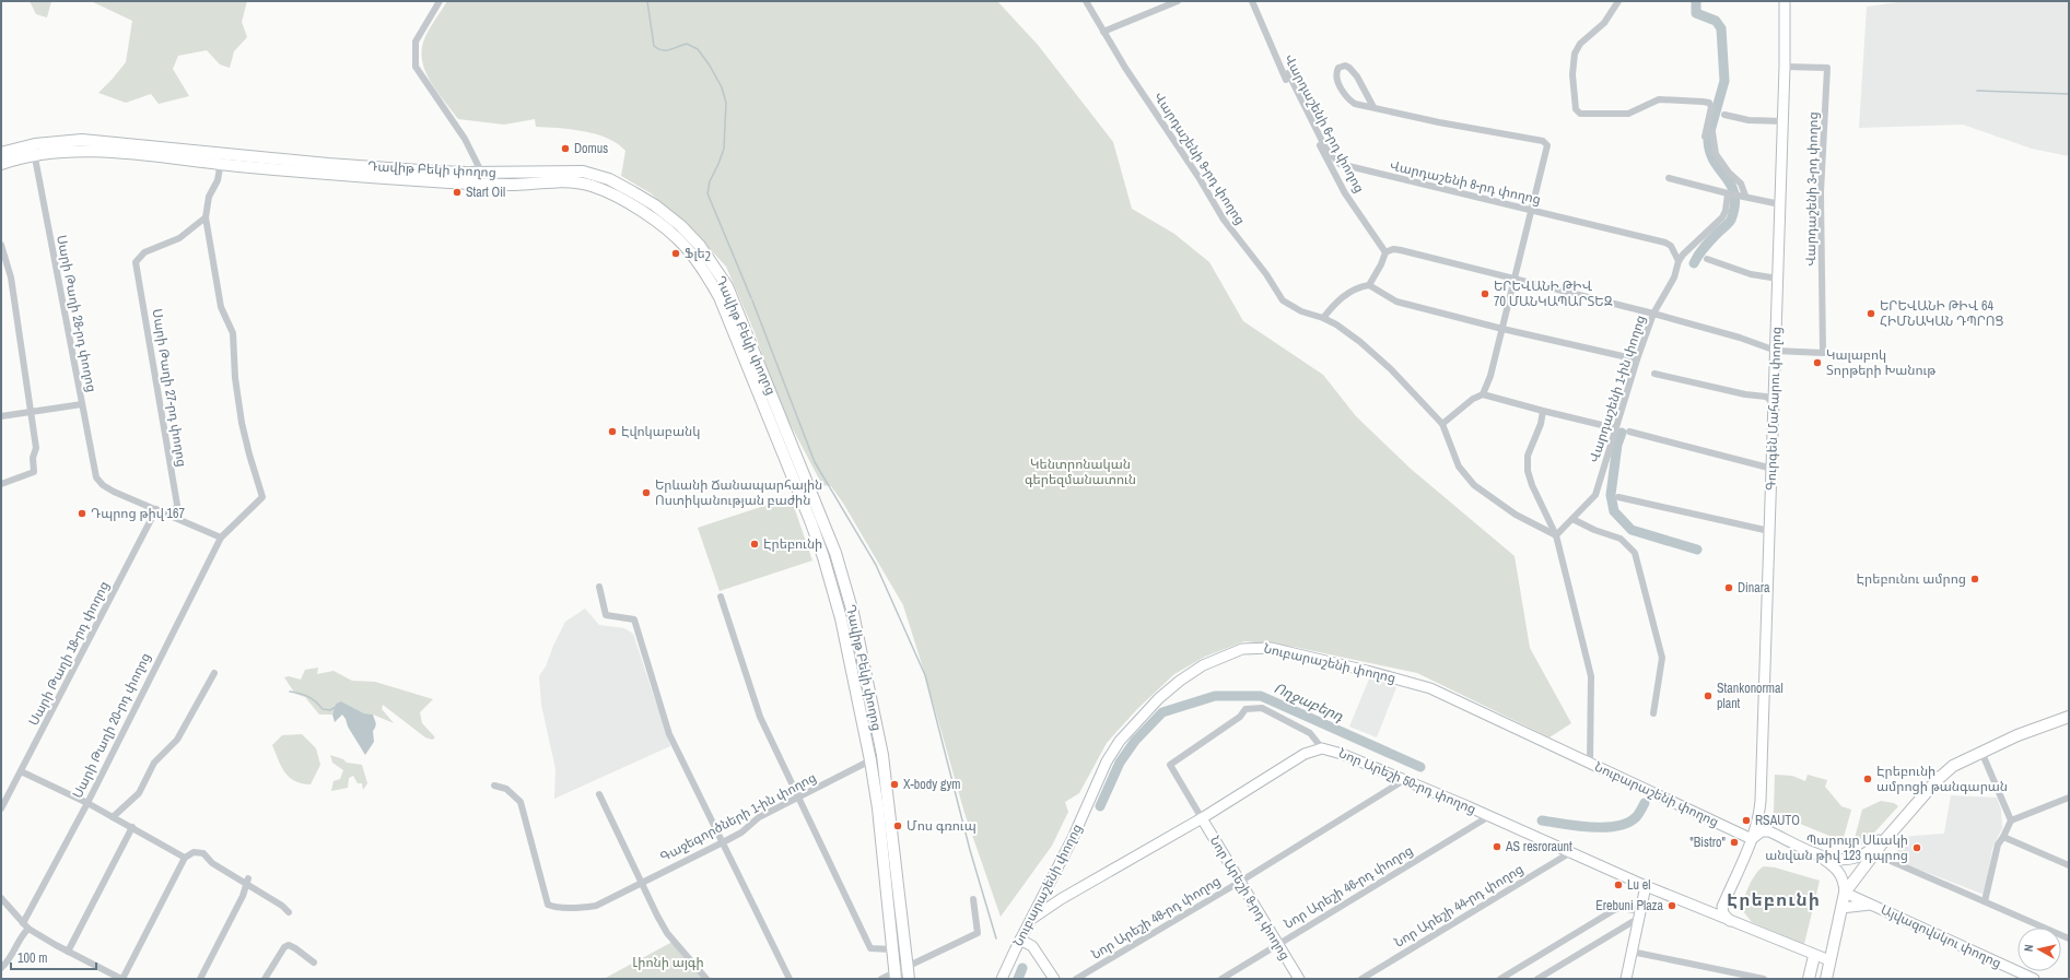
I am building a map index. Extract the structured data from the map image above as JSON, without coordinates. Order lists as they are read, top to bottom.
{
  "streets": {
    "main road": [
      "Դավիթ Բեկի փողոց",
      "Գուրգեն Մահարու փողոց",
      "Նուբարաշենի փողոց",
      "Նոր Արեշի 50-րդ փողոց",
      "Նոր Արեշի 9-րդ փողոց",
      "Այվազովսկու փողոց"
    ],
    "street": [
      "Վարդաշենի 6-րդ փողոց",
      "Վարդաշենի 9-րդ փողոց",
      "Վարդաշենի 8-րդ փողոց",
      "Վարդաշենի 3-րդ փողոց",
      "Սարի Թաղի 28-րդ փողոց",
      "Սարի Թաղի 27-րդ փողոց",
      "Վարդաշենի 1-ին փողոց",
      "Սարի Թաղի 18-րդ փողոց",
      "Սարի Թաղի 20-րդ փողոց",
      "Գաջեգործների 1-ին փողոց",
      "Նոր Արեշի 46-րդ փողոց",
      "Նոր Արեշի 44-րդ փողոց",
      "Նոր Արեշի 48-րդ փողոց"
    ]
  },
  "crossings": [
    ["Վարդաշենի 9-րդ փողոց", "Վարդաշենի 1-ին փողոց"],
    ["Դավիթ Բեկի փողոց", "Սարի Թաղի 28-րդ փողոց"],
    ["Դավիթ Բեկի փողոց", "Գաջեգործների 1-ին փողոց"],
    ["Վարդաշենի 8-րդ փողոց", "Վարդաշենի 1-ին փողոց"],
    ["Վարդաշենի 3-րդ փողոց", "Գուրգեն Մահարու փողոց"],
    ["Սարի Թաղի 28-րդ փողոց", "Սարի Թաղի 18-րդ փողոց"],
    ["Սարի Թաղի 27-րդ փողոց", "Սարի Թաղի 20-րդ փողոց"],
    ["Գուրգեն Մահարու փողոց", "Նուբարաշենի փողոց"],
    ["Նուբարաշենի փողոց", "Նոր Արեշի 50-րդ փողոց"],
    ["Նոր Արեշի 50-րդ փողոց", "Նոր Արեշի 46-րդ փողոց"],
    ["Նոր Արեշի 50-րդ փողոց", "Նոր Արեշի 9-րդ փողոց"],
    ["Նոր Արեշի 50-րդ փողոց", "Նոր Արեշի 44-րդ փողոց"],
    ["Նոր Արեշի 50-րդ փողոց", "Նոր Արեշի 48-րդ փողոց"],
    ["Նոր Արեշի 46-րդ փողոց", "Նոր Արեշի 9-րդ փողոց"],
    ["Նոր Արեշի 9-րդ փողոց", "Նոր Արեշի 48-րդ փողոց"]
  ],
  "districts": ["Էրեբունի"],
  "water": ["Ողջաբերդ"],
  "parks": ["Կենտրոնական գերեզմանատուն", "Լիոնի այգի"],
  "places": [
    "Domus",
    "Start Oil",
    "Ֆլեշ",
    "ԵՐԵՎԱՆԻ ԹԻՎ 70 ՄԱՆԿԱՊԱՐՏԵԶ",
    "ԵՐԵՎԱՆԻ ԹԻՎ 64 ՀԻՄՆԱԿԱՆ ԴՊՐՈՑ",
    "Կալաբոկ Տորթերի Խանութ",
    "Էվոկաբանկ",
    "Երևանի Ճանապարհային Ոստիկանության բաժին",
    "Դպրոց թիվ 167",
    "Էրեբունի",
    "Էրեբունու ամրոց",
    "Dinara",
    "Stankonormal plant",
    "Էրեբունի ամրոցի թանգարան",
    "X-body gym",
    "RSAUTO",
    "Մոս գռուպ",
    "\"Bistro\"",
    "AS resroraunt",
    "Պարույր Սևակի անվան թիվ 123 դպրոց",
    "Lu el",
    "Erebuni Plaza"
  ],
  "scale_bar": "100 m",
  "north": "left"
}
